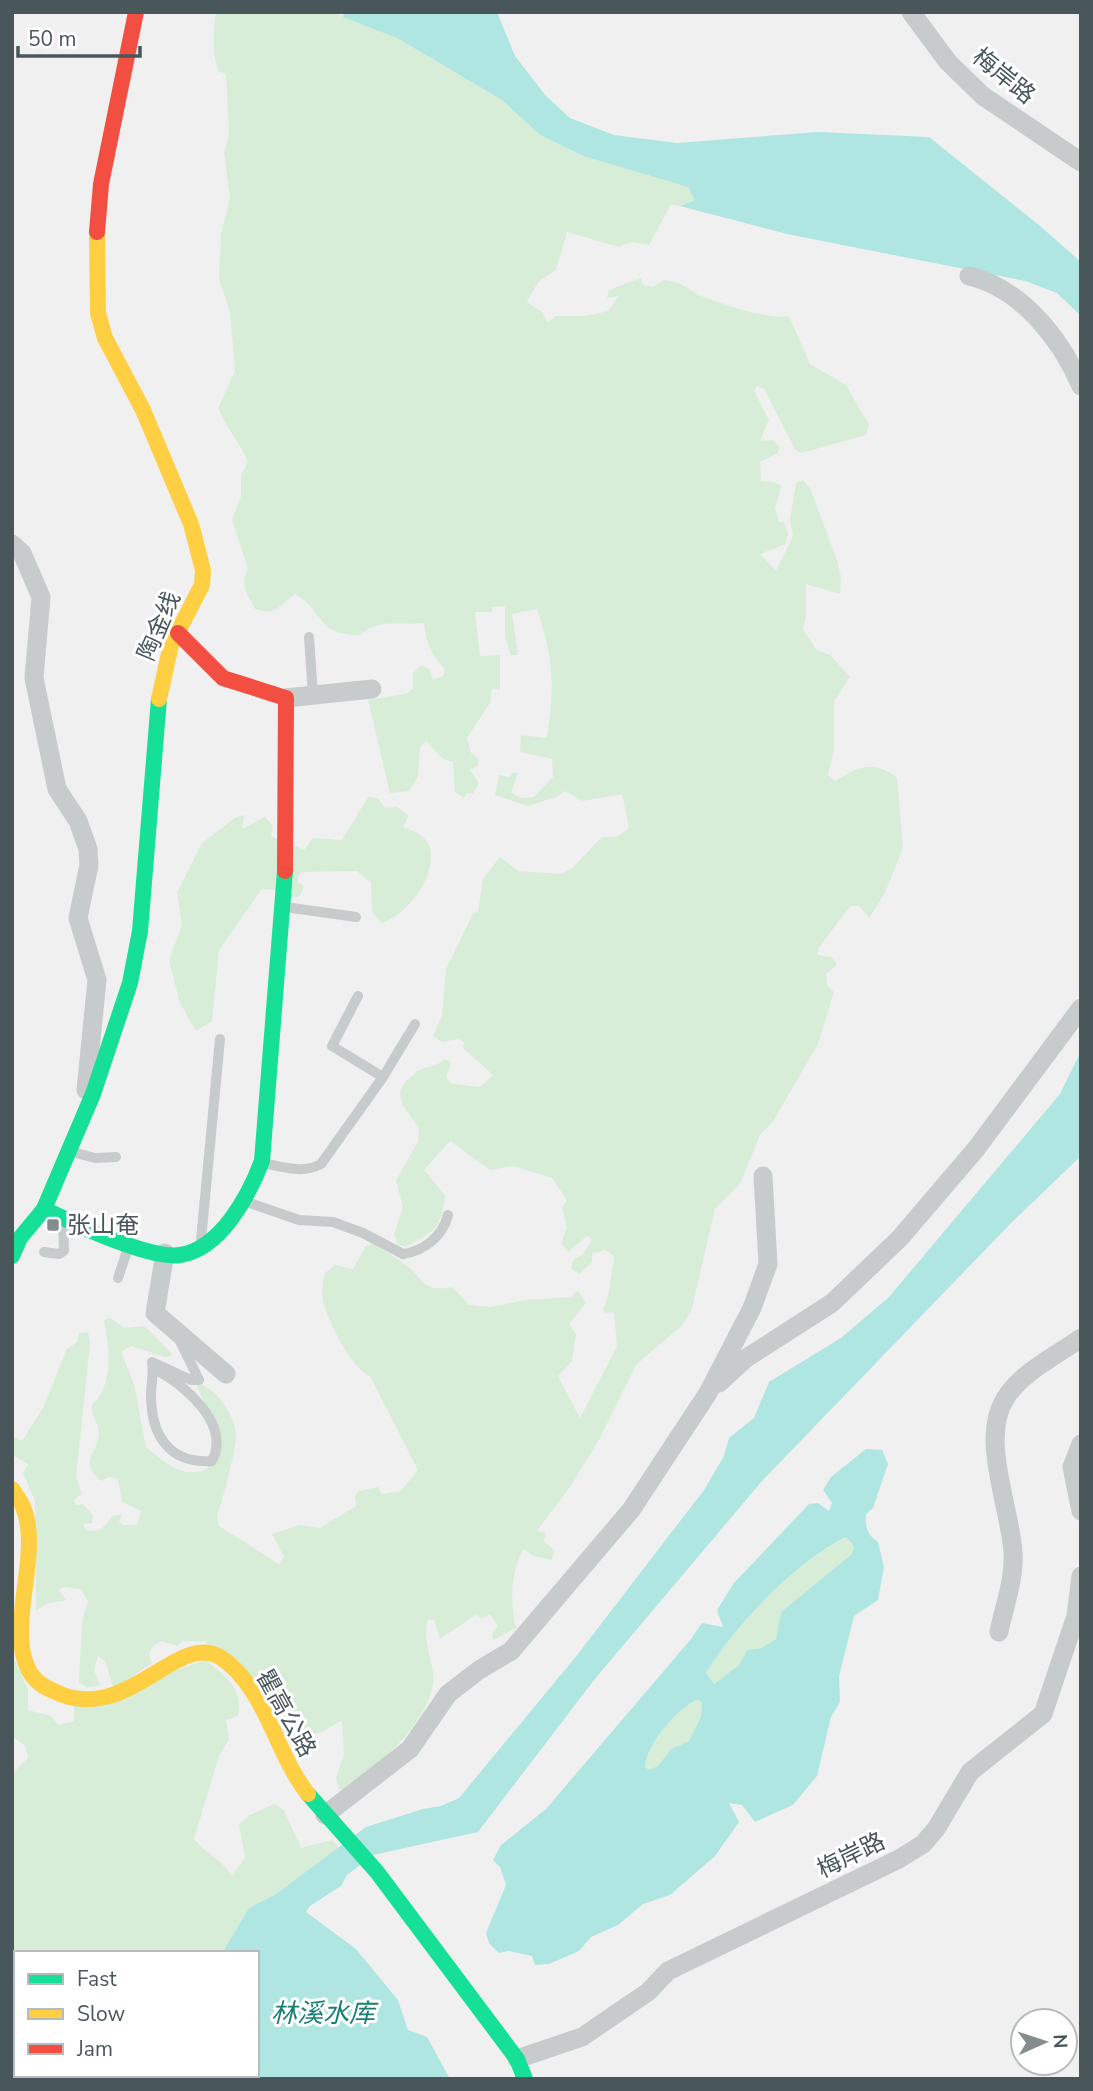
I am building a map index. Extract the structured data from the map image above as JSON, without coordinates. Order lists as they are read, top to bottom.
{
  "streets": {
    "street": ["梅岸路", "陶金线", "瞿高公路"]
  },
  "crossings": [
    ["梅岸路", "瞿高公路"]
  ],
  "water": ["林溪水库"],
  "places": {
    "transit": ["张山奄"]
  },
  "legend": ["Fast", "Slow", "Jam"],
  "scale_bar": "50 m",
  "north": "right"
}
